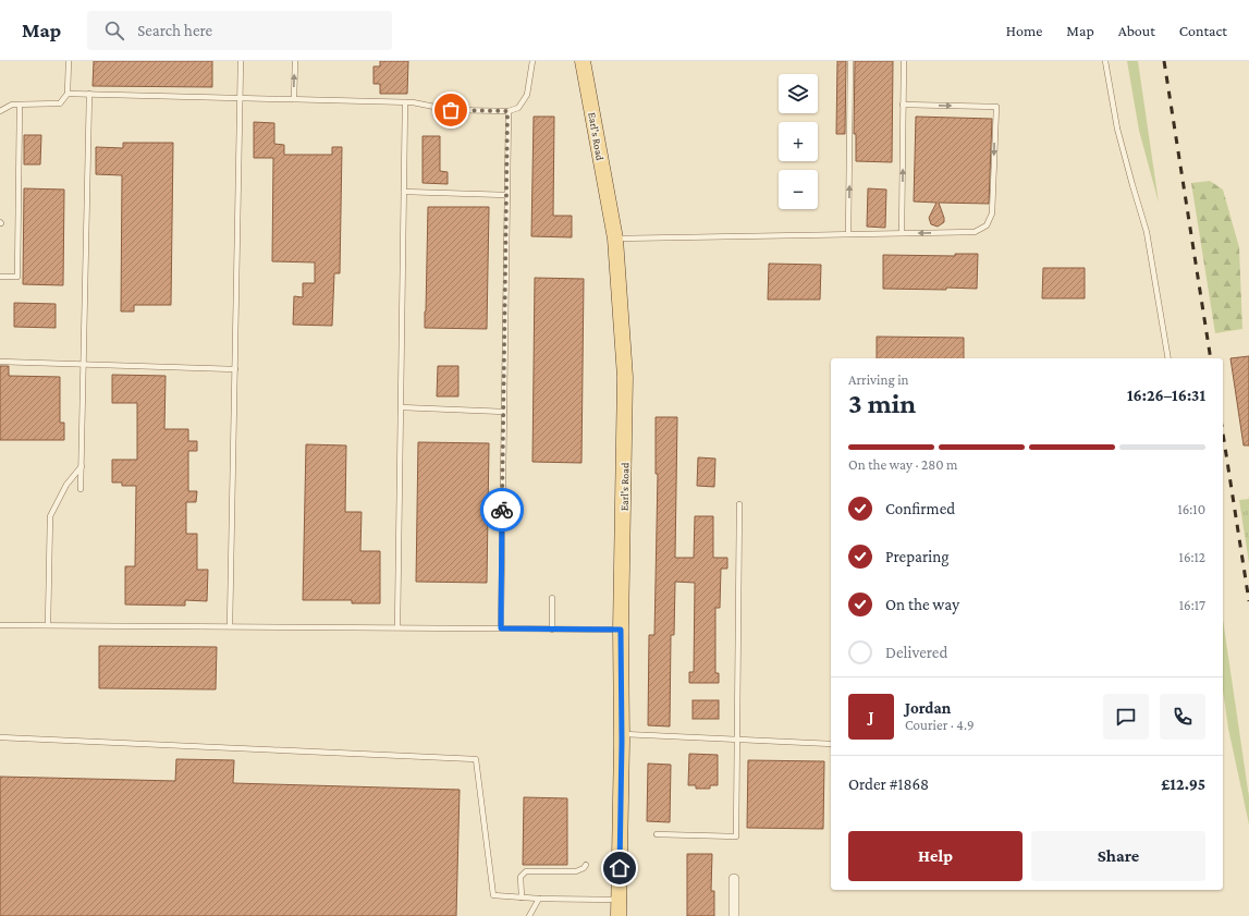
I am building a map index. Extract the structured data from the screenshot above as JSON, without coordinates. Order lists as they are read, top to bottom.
{
  "streets": {
    "main road": ["Earl's Road"]
  },
  "page": {
    "header": "Map",
    "search": "Search here",
    "nav": [
      "Home",
      "Map",
      "About",
      "Contact"
    ],
    "map_buttons": ["+", "−"],
    "heading": ["3 min", "Arriving in", "16:26–16:31"],
    "panel": [
      "Jordan",
      "Courier · 4.9",
      "Order #1868",
      "£12.95"
    ],
    "bar": "On the way · 280 m",
    "list": [
      ["Confirmed", "16:10"],
      ["Preparing", "16:12"],
      ["On the way", "16:17"],
      "Delivered"
    ],
    "round": "J",
    "buttons": ["Help", "Share"]
  }
}
